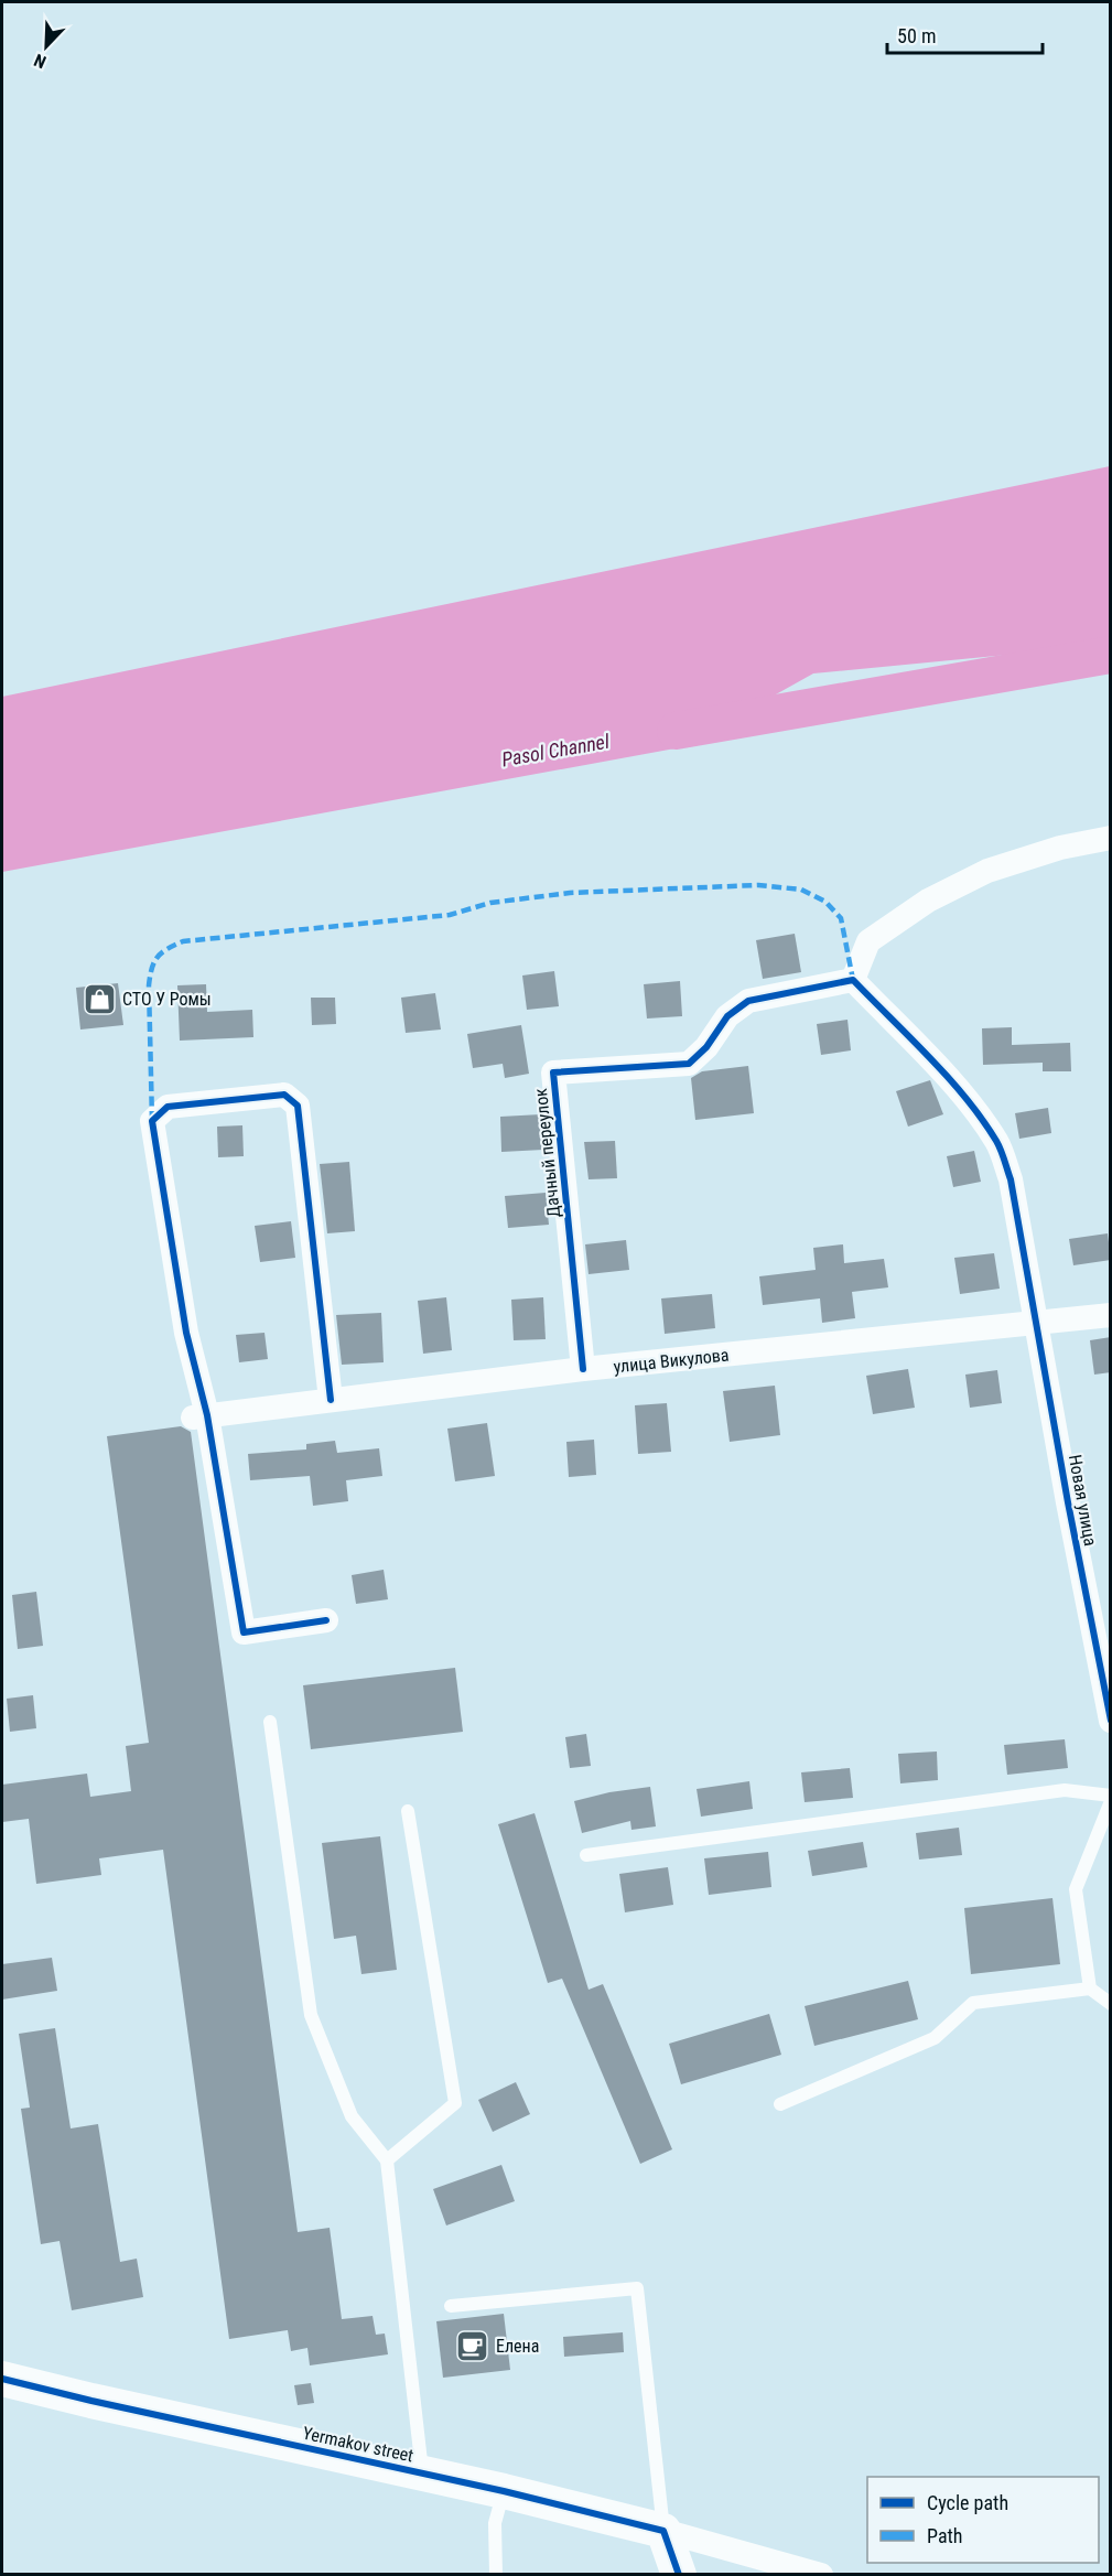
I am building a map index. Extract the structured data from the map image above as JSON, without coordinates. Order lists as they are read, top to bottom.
{
  "streets": {
    "street": [
      "Дачный переулок",
      "улица Викулова",
      "Новая улица",
      "Yermakov street"
    ]
  },
  "crossings": [
    ["Дачный переулок", "улица Викулова"],
    ["улица Викулова", "Новая улица"]
  ],
  "water": ["Pasol Channel"],
  "places": {
    "shop": ["СТО У Ромы"],
    "cafe": ["Елена"]
  },
  "legend": ["Cycle path", "Path"],
  "scale_bar": "50 m",
  "north": "bottom left"
}
